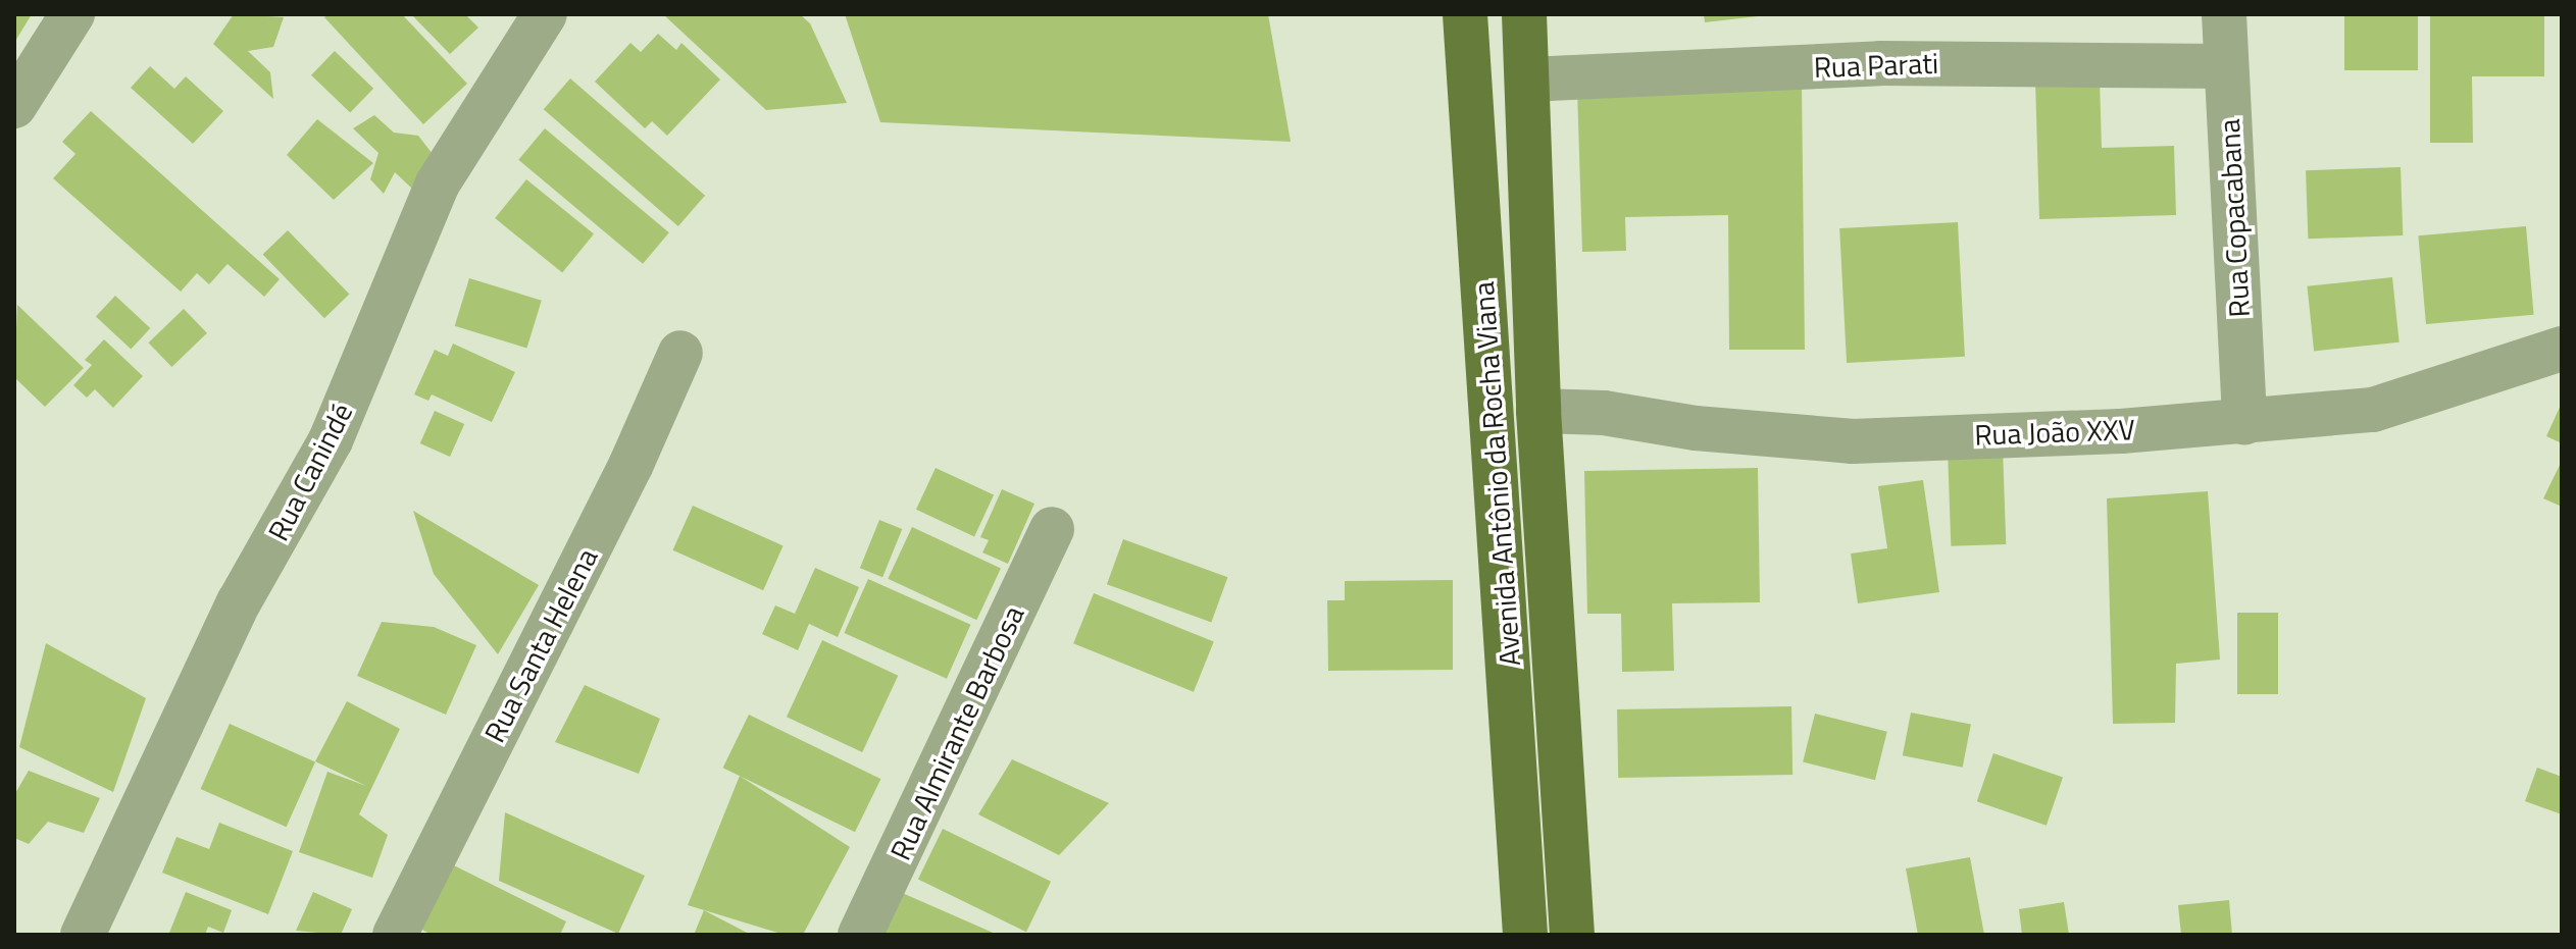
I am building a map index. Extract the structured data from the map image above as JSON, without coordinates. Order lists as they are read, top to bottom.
{
  "streets": {
    "main road": ["Avenida Antônio da Rocha Viana"],
    "street": [
      "Rua Parati",
      "Rua Copacabana",
      "Rua João XXV",
      "Rua Canindé",
      "Rua Santa Helena",
      "Rua Almirante Barbosa"
    ]
  },
  "crossings": [
    ["Rua Parati", "Rua Copacabana"],
    ["Rua Parati", "Avenida Antônio da Rocha Viana"],
    ["Rua Copacabana", "Rua João XXV"],
    ["Rua João XXV", "Avenida Antônio da Rocha Viana"]
  ]
}
